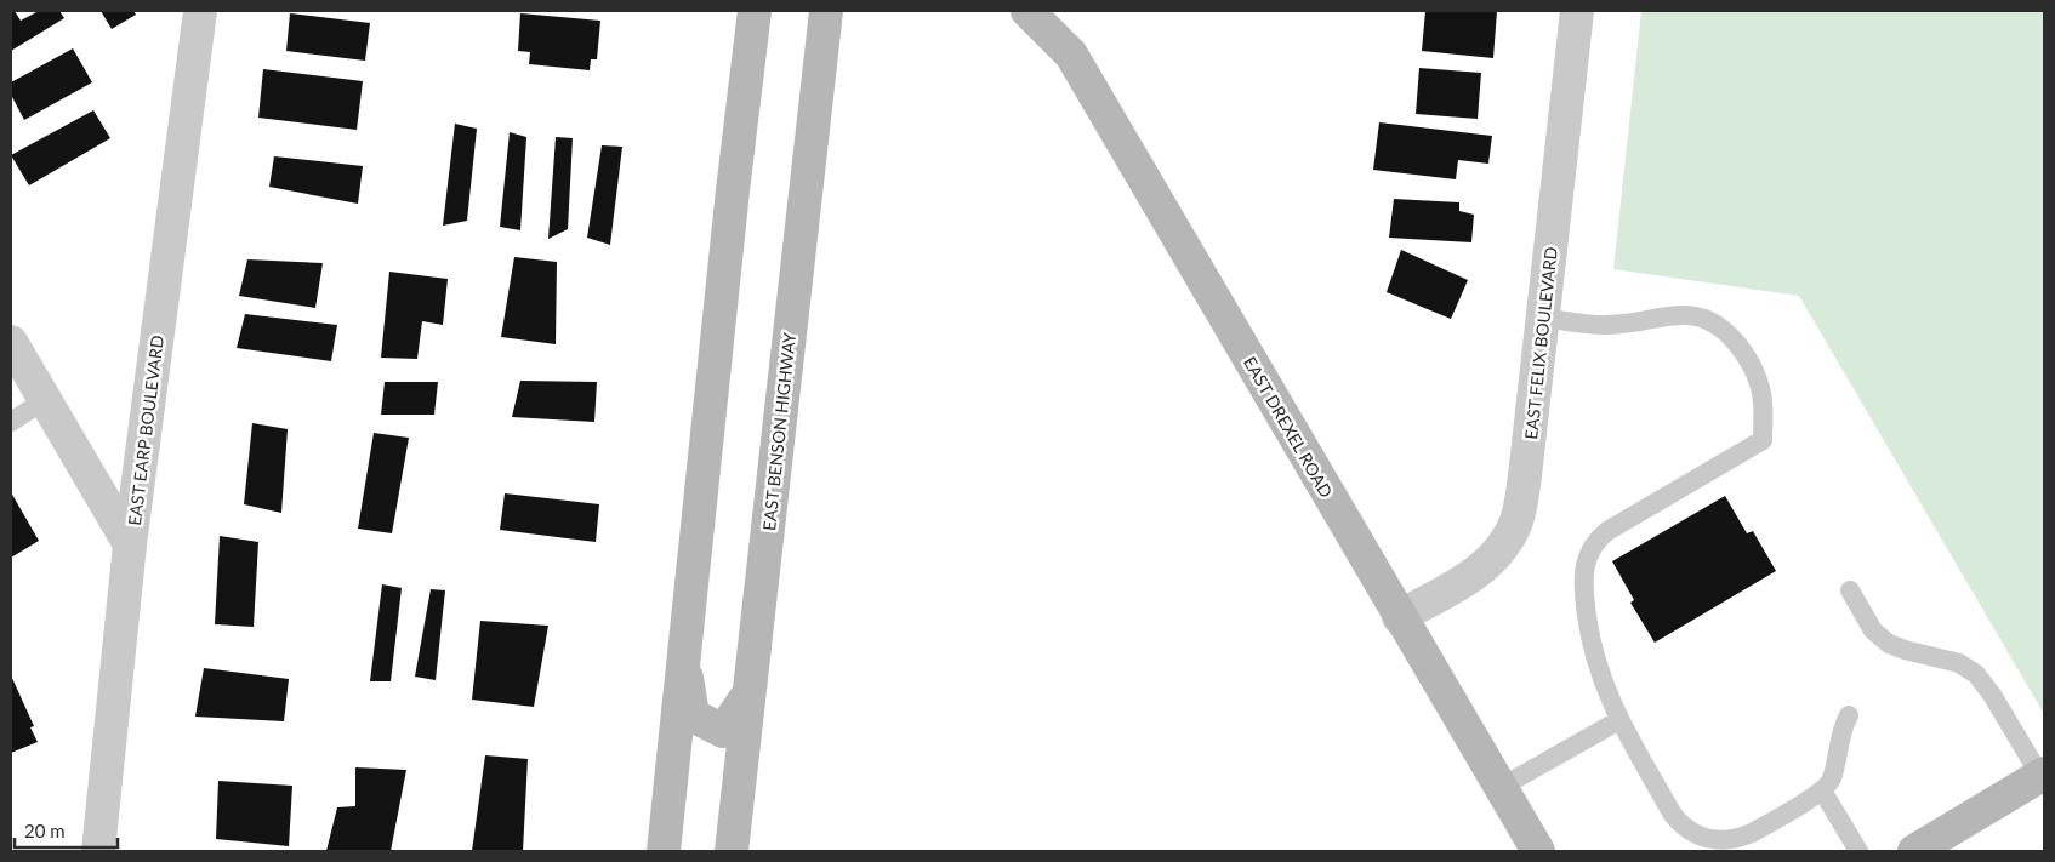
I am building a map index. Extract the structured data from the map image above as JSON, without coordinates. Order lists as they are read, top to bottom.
{
  "streets": {
    "main road": ["EAST DREXEL ROAD", "EAST BENSON HIGHWAY"],
    "street": ["EAST FELIX BOULEVARD", "EAST EARP BOULEVARD"]
  },
  "crossings": [
    ["EAST FELIX BOULEVARD", "EAST DREXEL ROAD"]
  ],
  "scale_bar": "20 m"
}
